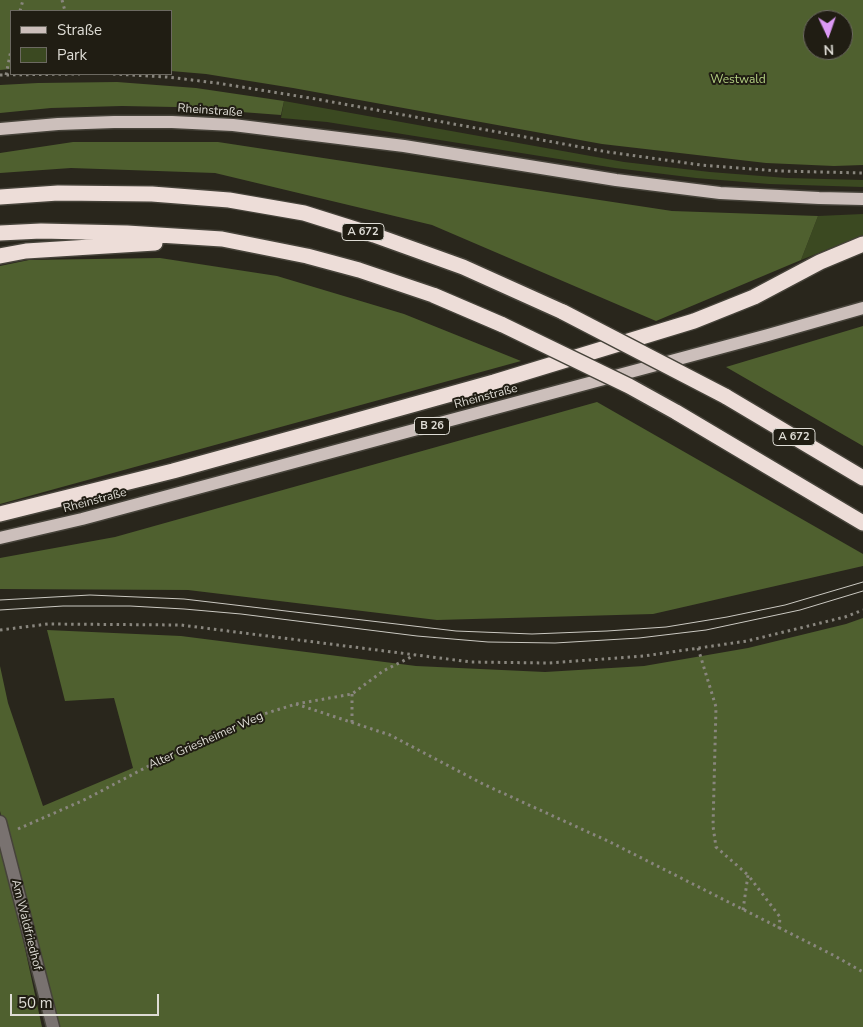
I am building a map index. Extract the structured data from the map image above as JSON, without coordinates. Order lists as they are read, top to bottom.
{
  "streets": {
    "highway": ["A 672"],
    "main road": ["Rheinstraße", "B 26"],
    "street": ["Am Waldfriedhof"],
    "path": ["Alter Griesheimer Weg"]
  },
  "crossings": [
    ["Alter Griesheimer Weg", "Am Waldfriedhof"]
  ],
  "parks": ["Westwald"],
  "legend": ["Straße", "Park"],
  "scale_bar": "50 m",
  "north": "bottom"
}
